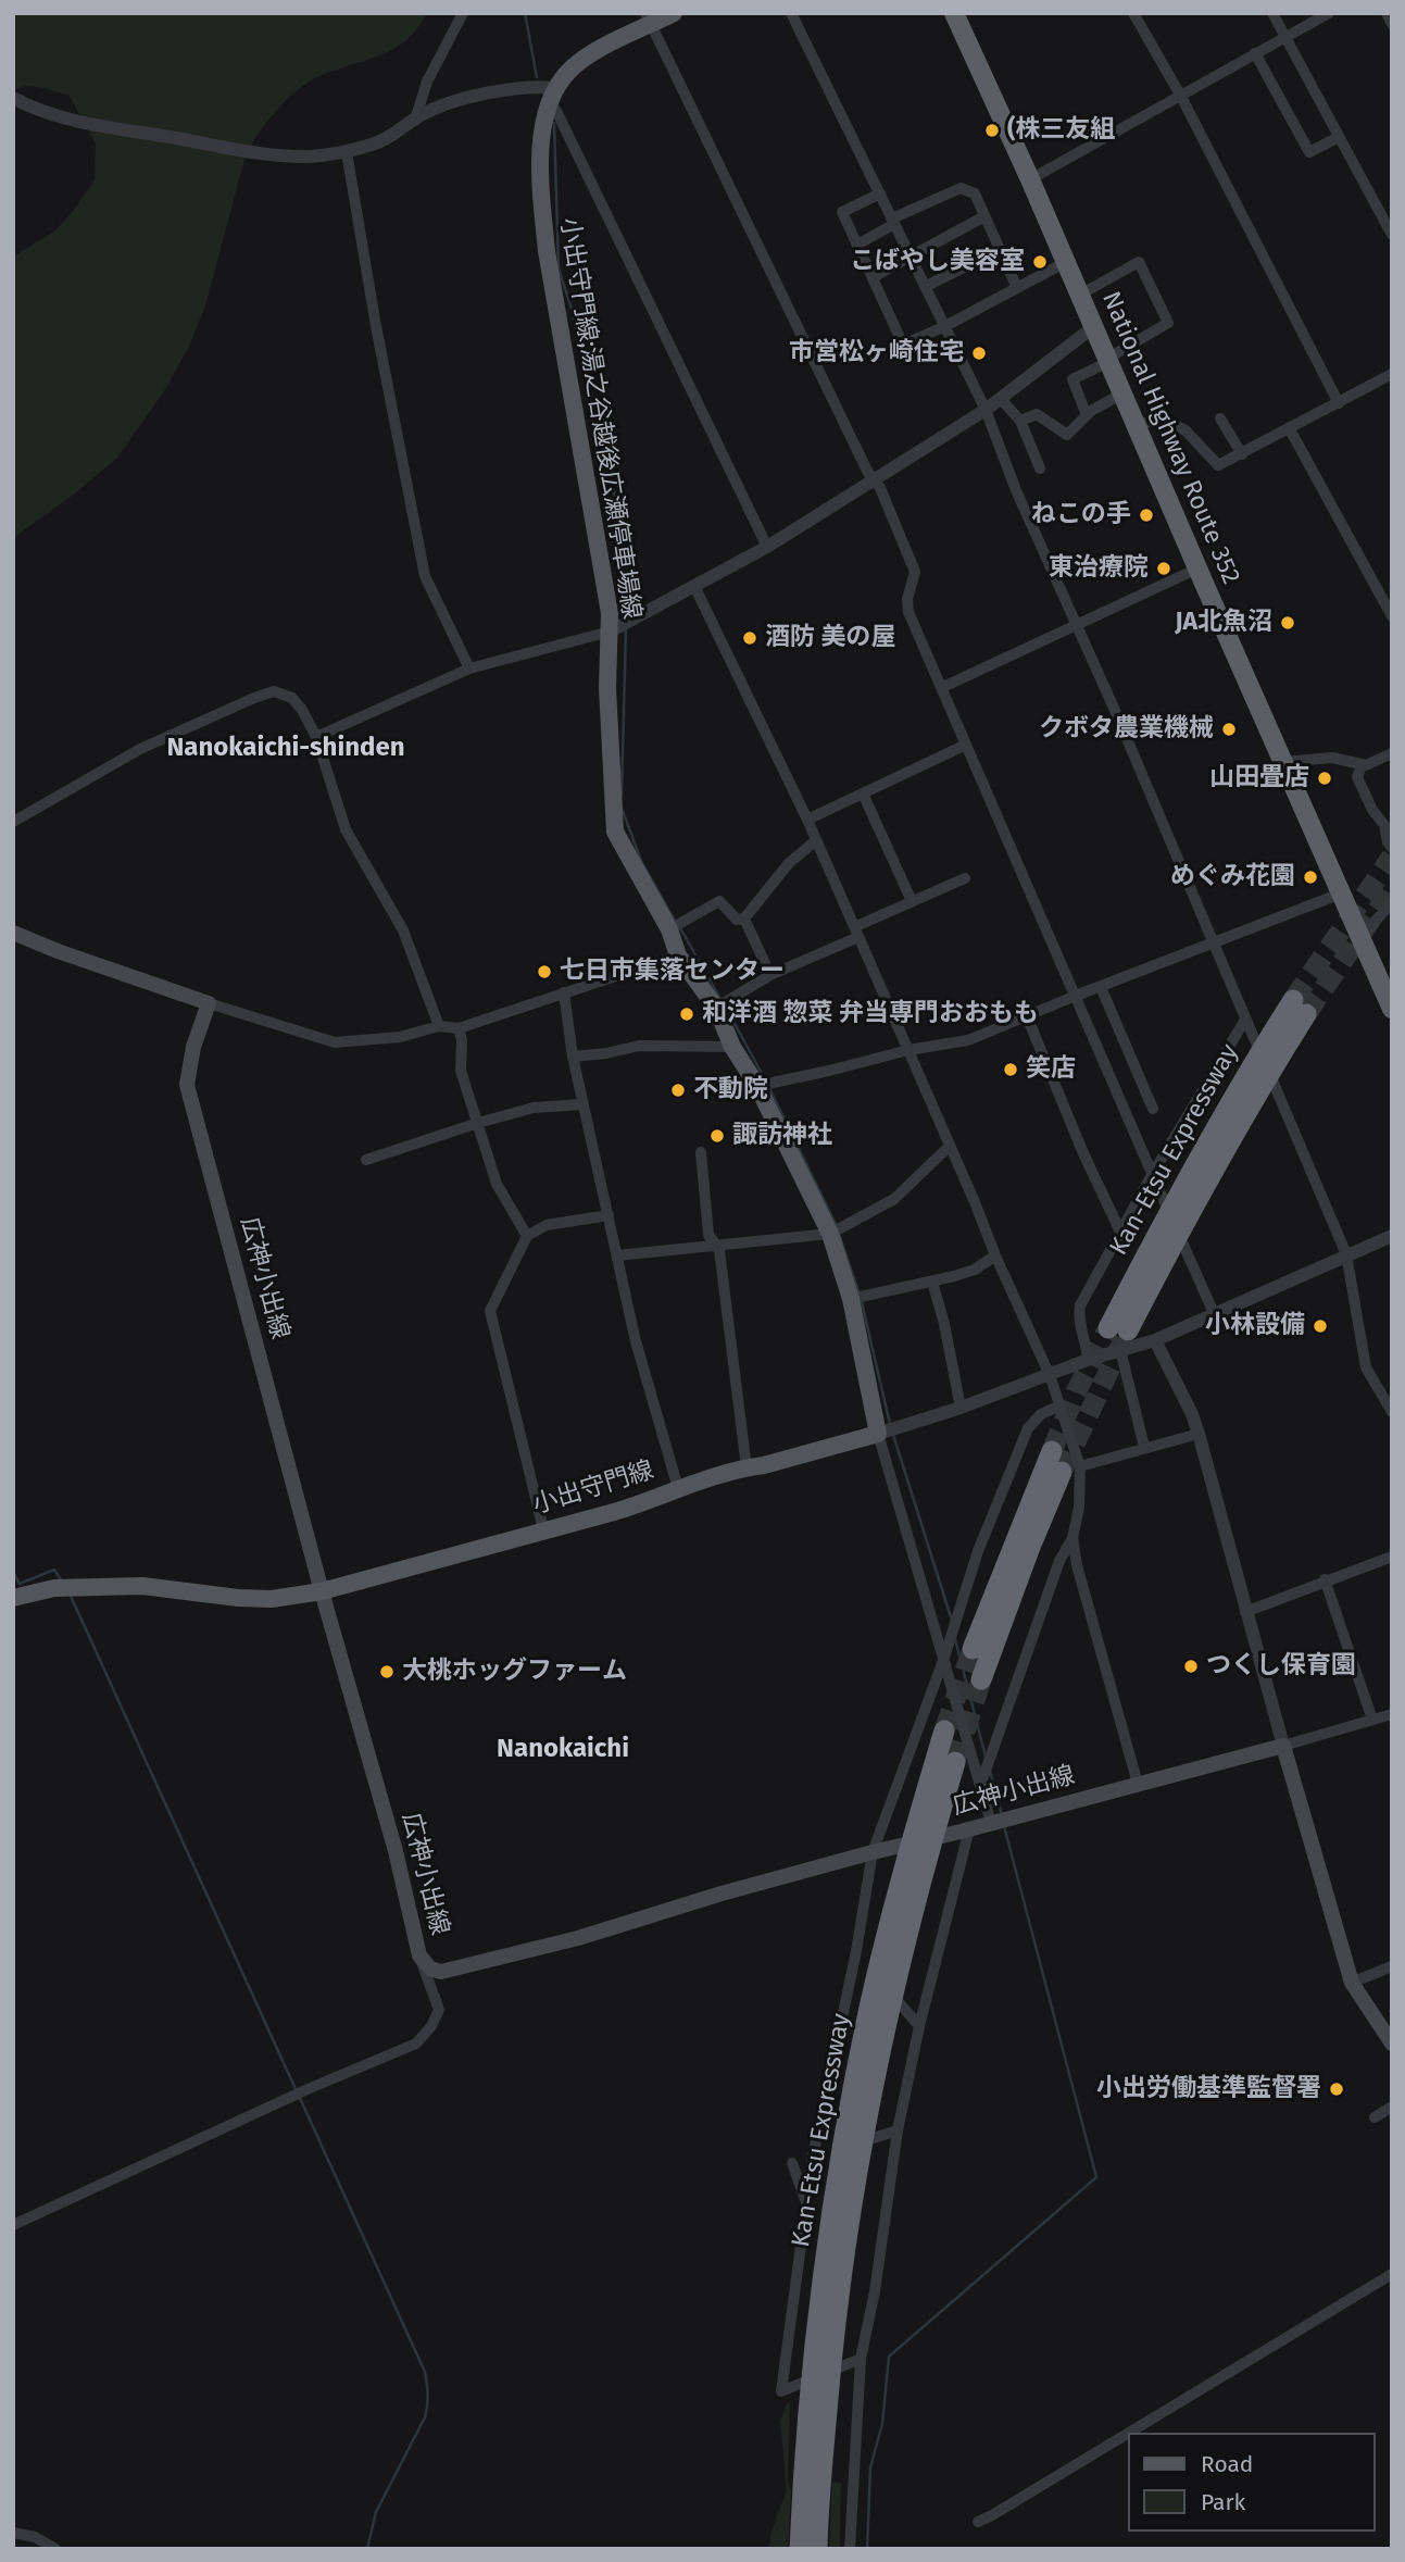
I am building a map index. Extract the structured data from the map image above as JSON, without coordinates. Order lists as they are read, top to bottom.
{
  "streets": {
    "highway": ["National Highway Route 352", "Kan-Etsu Expressway"],
    "main road": ["小出守門線;湯之谷越後広瀬停車場線", "広神小出線", "小出守門線"]
  },
  "crossings": [
    ["小出守門線;湯之谷越後広瀬停車場線", "小出守門線"],
    ["広神小出線", "小出守門線"]
  ],
  "districts": ["Nanokaichi-shinden", "Nanokaichi"],
  "places": [
    "(株三友組",
    "こばやし美容室",
    "市営松ヶ崎住宅",
    "ねこの手",
    "東治療院",
    "JA北魚沼",
    "酒防 美の屋",
    "クボタ農業機械",
    "山田畳店",
    "めぐみ花園",
    "七日市集落センター",
    "和洋酒 惣菜 弁当専門おおもも",
    "笑店",
    "不動院",
    "諏訪神社",
    "小林設備",
    "つくし保育園",
    "大桃ホッグファーム",
    "小出労働基準監督署"
  ],
  "legend": ["Road", "Park"]
}
